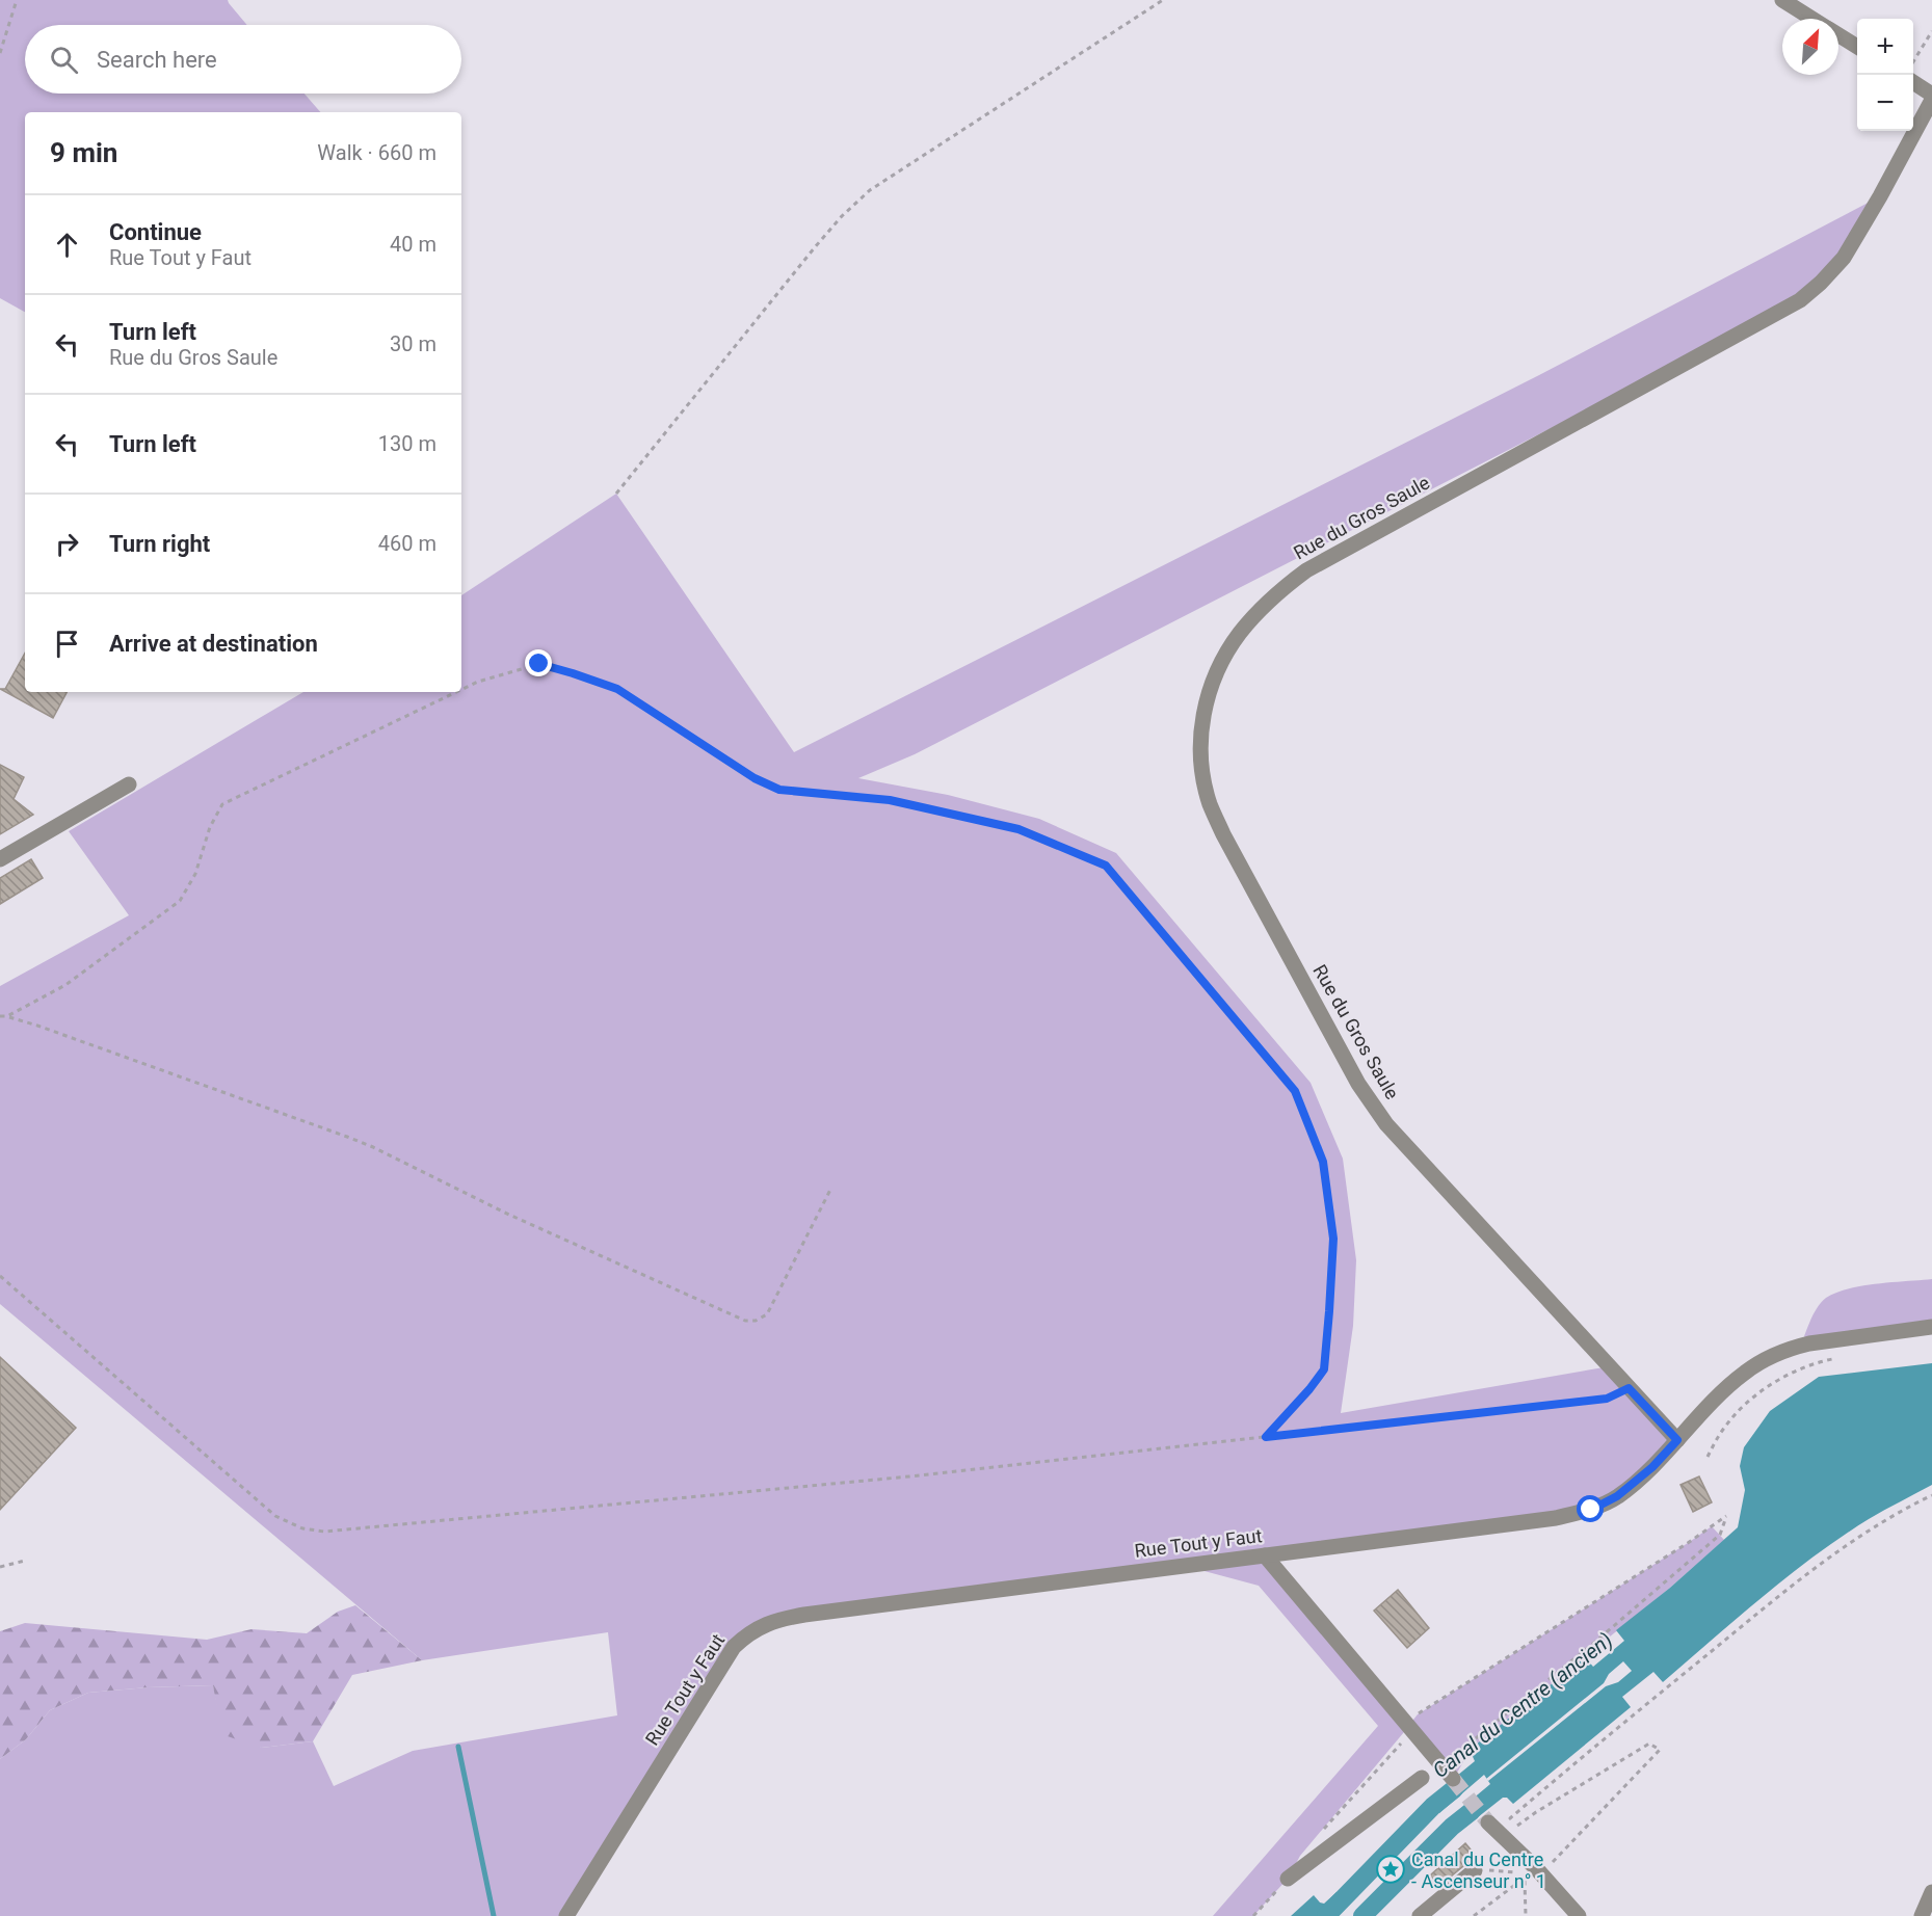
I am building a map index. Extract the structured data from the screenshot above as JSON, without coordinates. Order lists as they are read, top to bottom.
{
  "streets": {
    "street": ["Rue du Gros Saule", "Rue Tout y Faut"]
  },
  "crossings": [
    ["Rue du Gros Saule", "Rue Tout y Faut"]
  ],
  "water": ["Canal du Centre (ancien)"],
  "places": {
    "place": ["Canal du Centre - Ascenseur n° 1"]
  },
  "north": "top right",
  "page": {
    "map_buttons": ["+", "−"],
    "search": "Search here",
    "heading": ["9 min", "Walk · 660 m"],
    "list": [
      ["Continue", "Rue Tout y Faut", "40 m"],
      ["Turn left", "Rue du Gros Saule", "30 m"],
      ["Turn left", "130 m"],
      ["Turn right", "460 m"],
      "Arrive at destination"
    ]
  }
}
